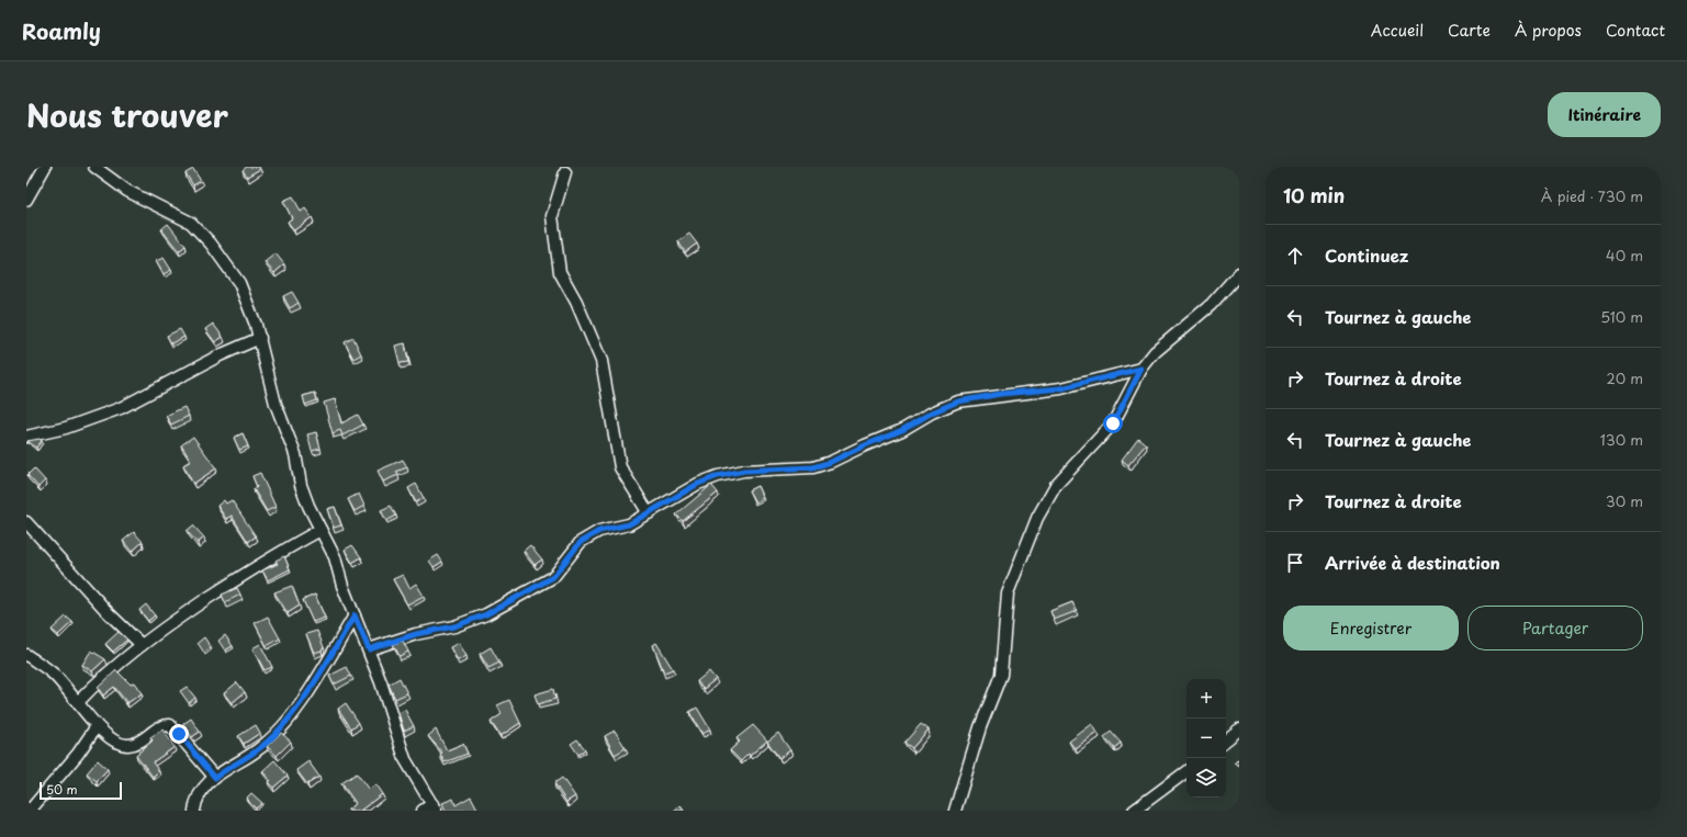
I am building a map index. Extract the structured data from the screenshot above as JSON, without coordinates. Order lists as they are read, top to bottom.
{
  "scale_bar": "50 m",
  "page": {
    "header": "Roamly",
    "nav": [
      "Accueil",
      "Carte",
      "À propos",
      "Contact"
    ],
    "title": "Nous trouver",
    "buttons": [
      "Itinéraire",
      ["Enregistrer", "Partager"]
    ],
    "heading": ["10 min", "À pied · 730 m"],
    "list": [
      ["Continuez", "40 m"],
      ["Tournez à gauche", "510 m"],
      ["Tournez à droite", "20 m"],
      ["Tournez à gauche", "130 m"],
      ["Tournez à droite", "30 m"],
      "Arrivée à destination"
    ],
    "map_buttons": ["+", "−"],
    "scale": "50 m"
  }
}
